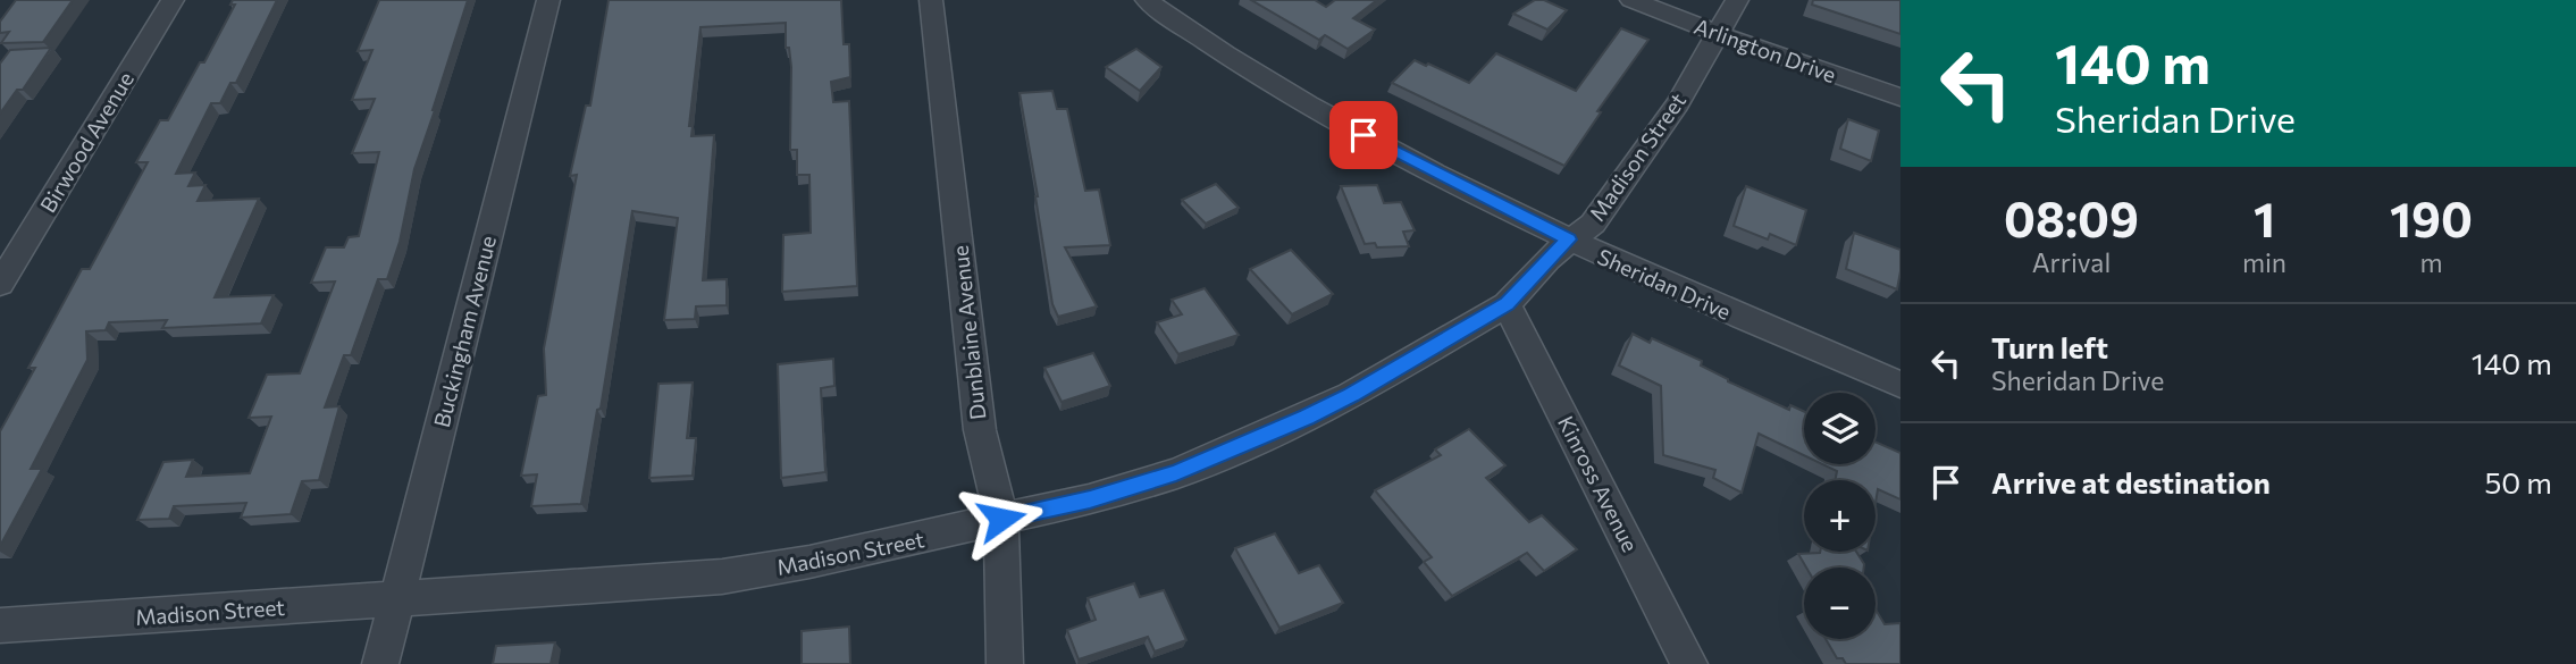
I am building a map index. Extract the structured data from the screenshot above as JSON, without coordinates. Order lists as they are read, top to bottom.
{
  "streets": {
    "street": [
      "Arlington Drive",
      "Birwood Avenue",
      "Madison Street",
      "Sheridan Drive",
      "Buckingham Avenue",
      "Dunblaine Avenue",
      "Kinross Avenue"
    ]
  },
  "crossings": [
    ["Arlington Drive", "Madison Street"],
    ["Madison Street", "Sheridan Drive"],
    ["Madison Street", "Buckingham Avenue"],
    ["Madison Street", "Dunblaine Avenue"],
    ["Madison Street", "Kinross Avenue"]
  ],
  "page": {
    "turn": ["140 m", "Sheridan Drive"],
    "eta": [
      "08:09",
      "Arrival",
      "1",
      "min",
      "190",
      "m"
    ],
    "list": [
      {
        "name": "Turn left",
        "note": "Sheridan Drive",
        "value": "140 m"
      },
      {
        "name": "Arrive at destination",
        "value": "50 m"
      }
    ],
    "map_buttons": ["+", "−"]
  }
}
